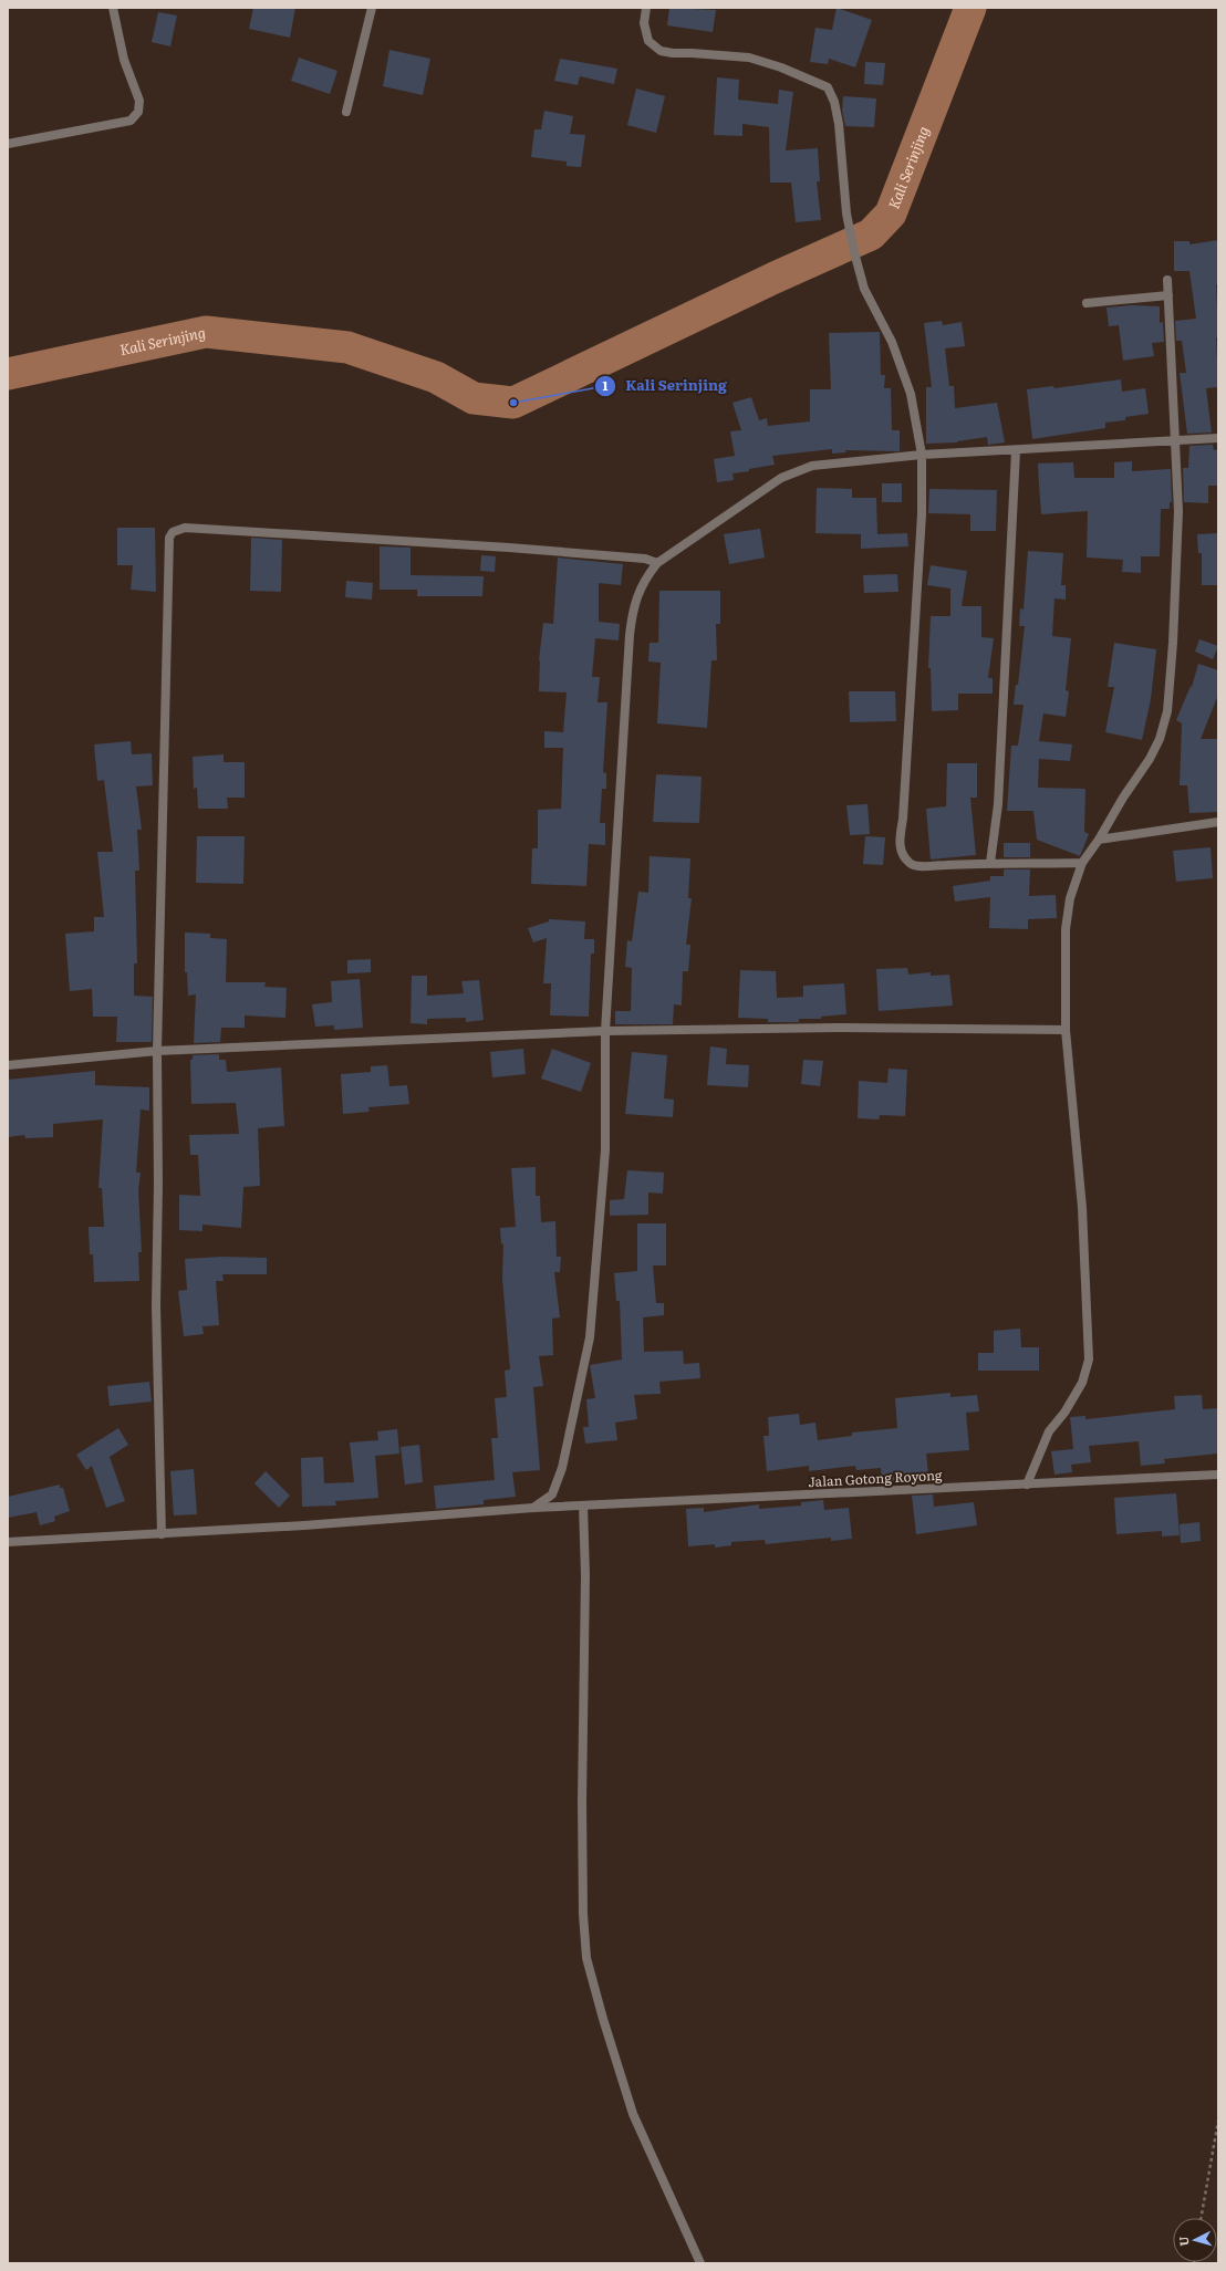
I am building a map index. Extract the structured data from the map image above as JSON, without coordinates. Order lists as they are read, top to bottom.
{
  "streets": {
    "street": ["Jalan Gotong Royong"]
  },
  "water": ["Kali Serinjing"],
  "places": ["Kali Serinjing"],
  "north": "left"
}
